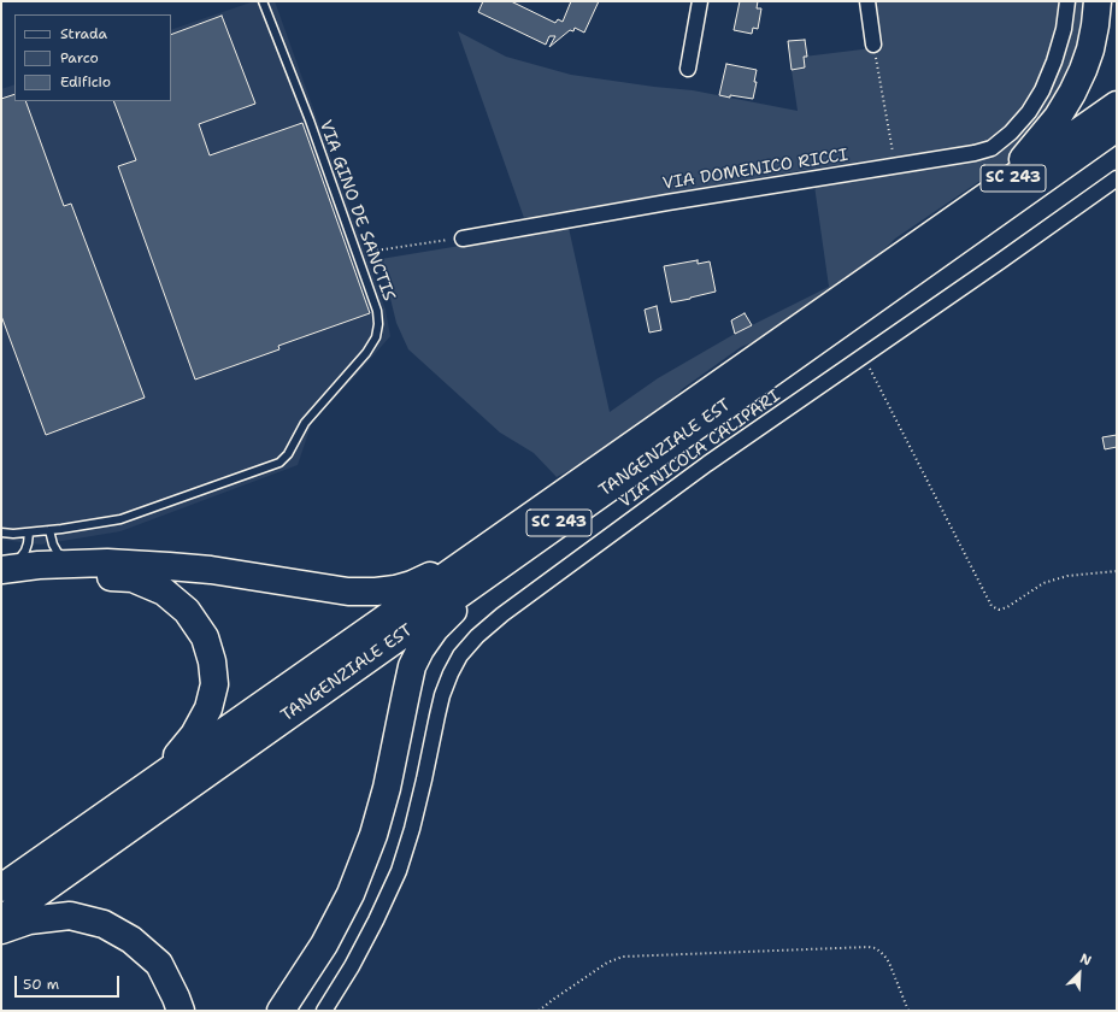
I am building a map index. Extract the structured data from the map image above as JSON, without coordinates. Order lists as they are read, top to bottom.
{
  "streets": {
    "highway": ["SC 243", "TANGENZIALE EST"],
    "street": ["VIA DOMENICO RICCI", "VIA NICOLA CALIPARI"],
    "lane": ["VIA GINO DE SANCTIS"]
  },
  "legend": ["Strada", "Parco", "Edificio"],
  "scale_bar": "50 m",
  "north": "top right"
}
